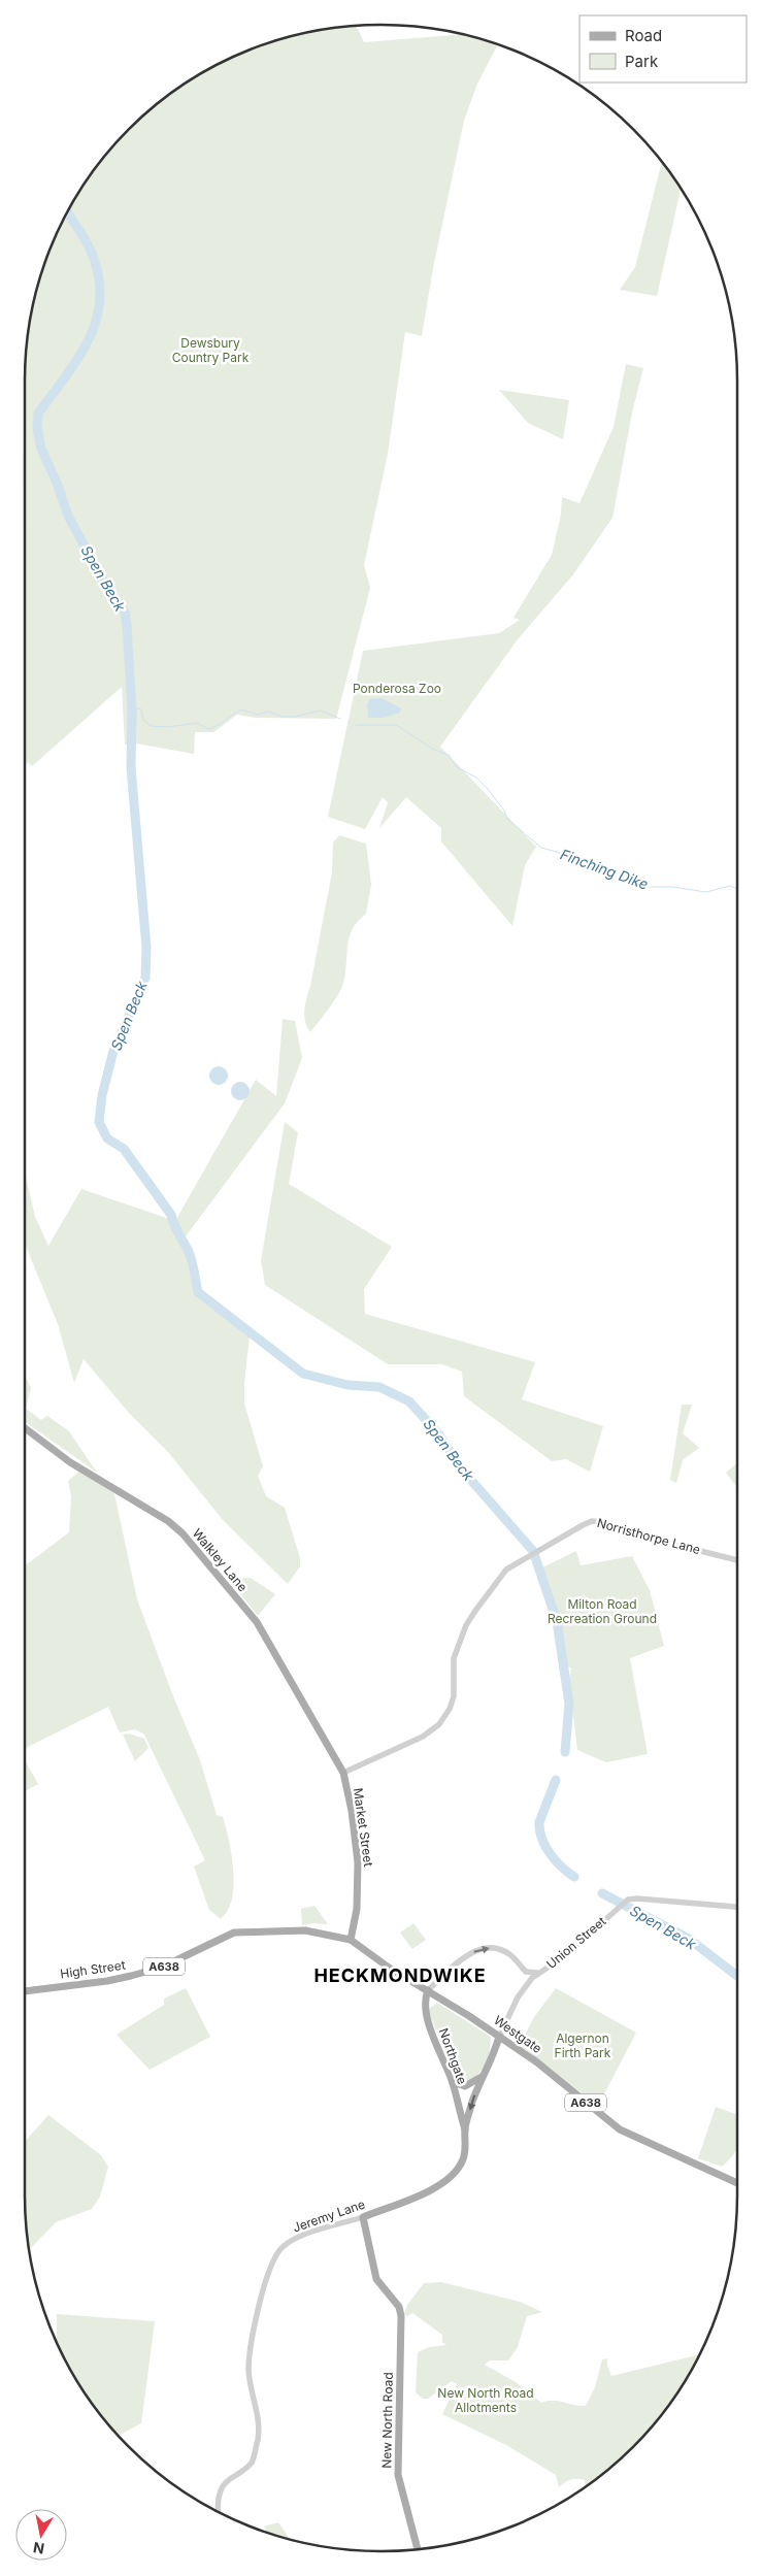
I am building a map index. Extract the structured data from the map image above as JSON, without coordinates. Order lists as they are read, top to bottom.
{
  "streets": {
    "main road": [
      "Walkley Lane",
      "Market Street",
      "A638",
      "High Street",
      "Westgate",
      "Northgate",
      "Jeremy Lane",
      "New North Road"
    ],
    "street": ["Norristhorpe Lane", "Union Street"]
  },
  "crossings": [
    ["Norristhorpe Lane", "Walkley Lane"],
    ["Norristhorpe Lane", "Market Street"],
    ["Walkley Lane", "Market Street"],
    ["Market Street", "A638"],
    ["Market Street", "High Street"],
    ["Union Street", "Westgate"],
    ["A638", "High Street"],
    ["A638", "Westgate"],
    ["A638", "Northgate"],
    ["Westgate", "Northgate"],
    ["Northgate", "Jeremy Lane"],
    ["Jeremy Lane", "New North Road"]
  ],
  "districts": ["HECKMONDWIKE"],
  "water": ["Spen Beck", "Finching Dike"],
  "parks": [
    "Dewsbury Country Park",
    "Ponderosa Zoo",
    "Milton Road Recreation Ground",
    "Algernon Firth Park",
    "New North Road Allotments"
  ],
  "legend": ["Road", "Park"],
  "north": "bottom"
}
